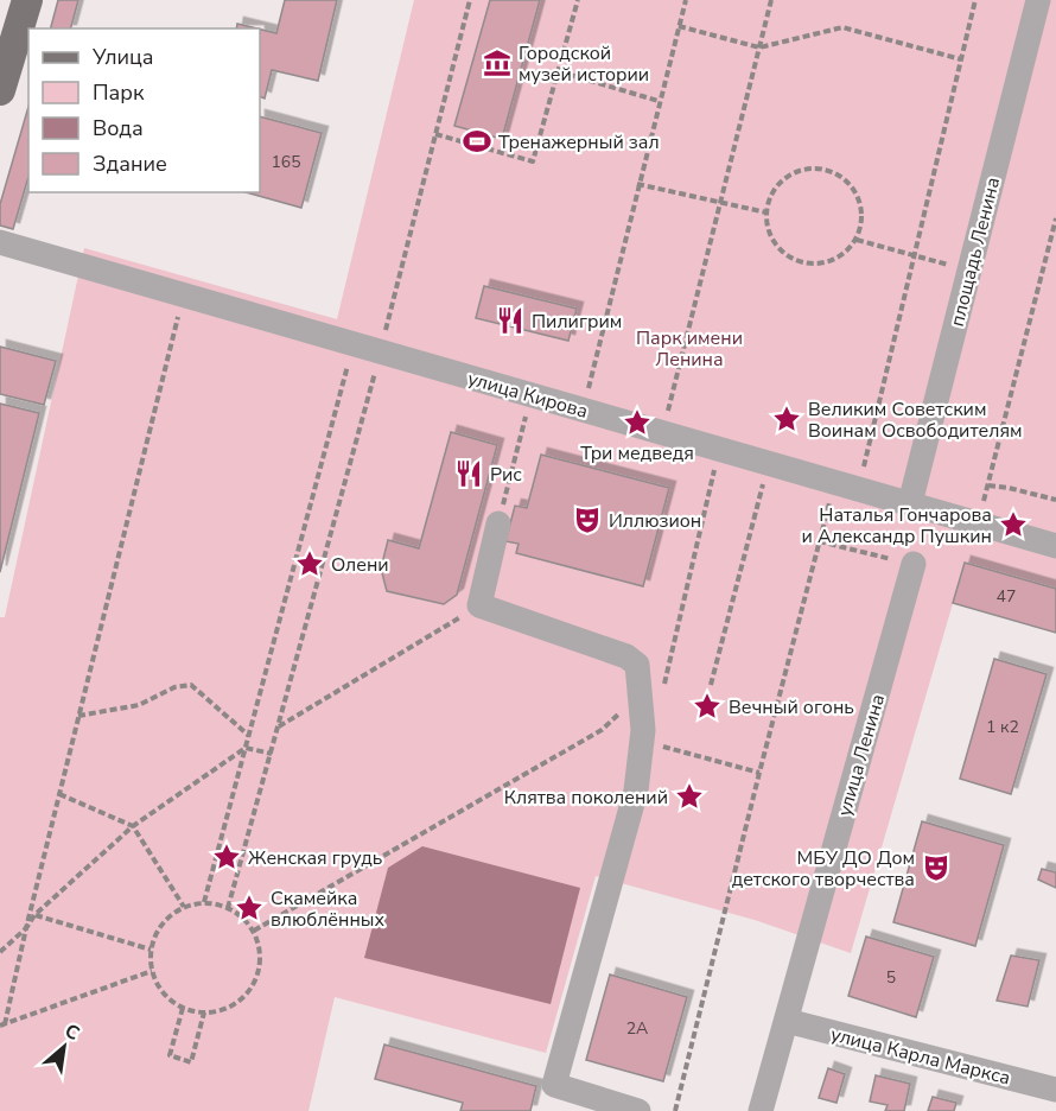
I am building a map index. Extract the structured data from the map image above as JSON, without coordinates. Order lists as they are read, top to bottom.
{
  "streets": {
    "street": [
      "площадь Ленина",
      "улица Кирова",
      "улица Ленина",
      "улица Карла Маркса"
    ]
  },
  "crossings": [
    ["площадь Ленина", "улица Кирова"],
    ["улица Ленина", "улица Карла Маркса"]
  ],
  "parks": ["Парк имени Ленина"],
  "places": {
    "museum": ["Городской музей истории"],
    "sports": ["Тренажерный зал"],
    "restaurant": ["Пилигрим", "Рис"],
    "place": [
      "Великим Советским Воинам Освободителям",
      "Три медведя",
      "Наталья Гончарова и Александр Пушкин",
      "Олени",
      "Вечный огонь",
      "Клятва поколений",
      "Женская грудь",
      "Скамейка влюблённых"
    ],
    "theatre": ["Иллюзион", "МБУ ДО Дом детского творчества"]
  },
  "house_numbers": [
    "165",
    "47",
    "1 к2",
    "5",
    "2А"
  ],
  "legend": [
    "Улица",
    "Парк",
    "Вода",
    "Здание"
  ],
  "north": "top right"
}
